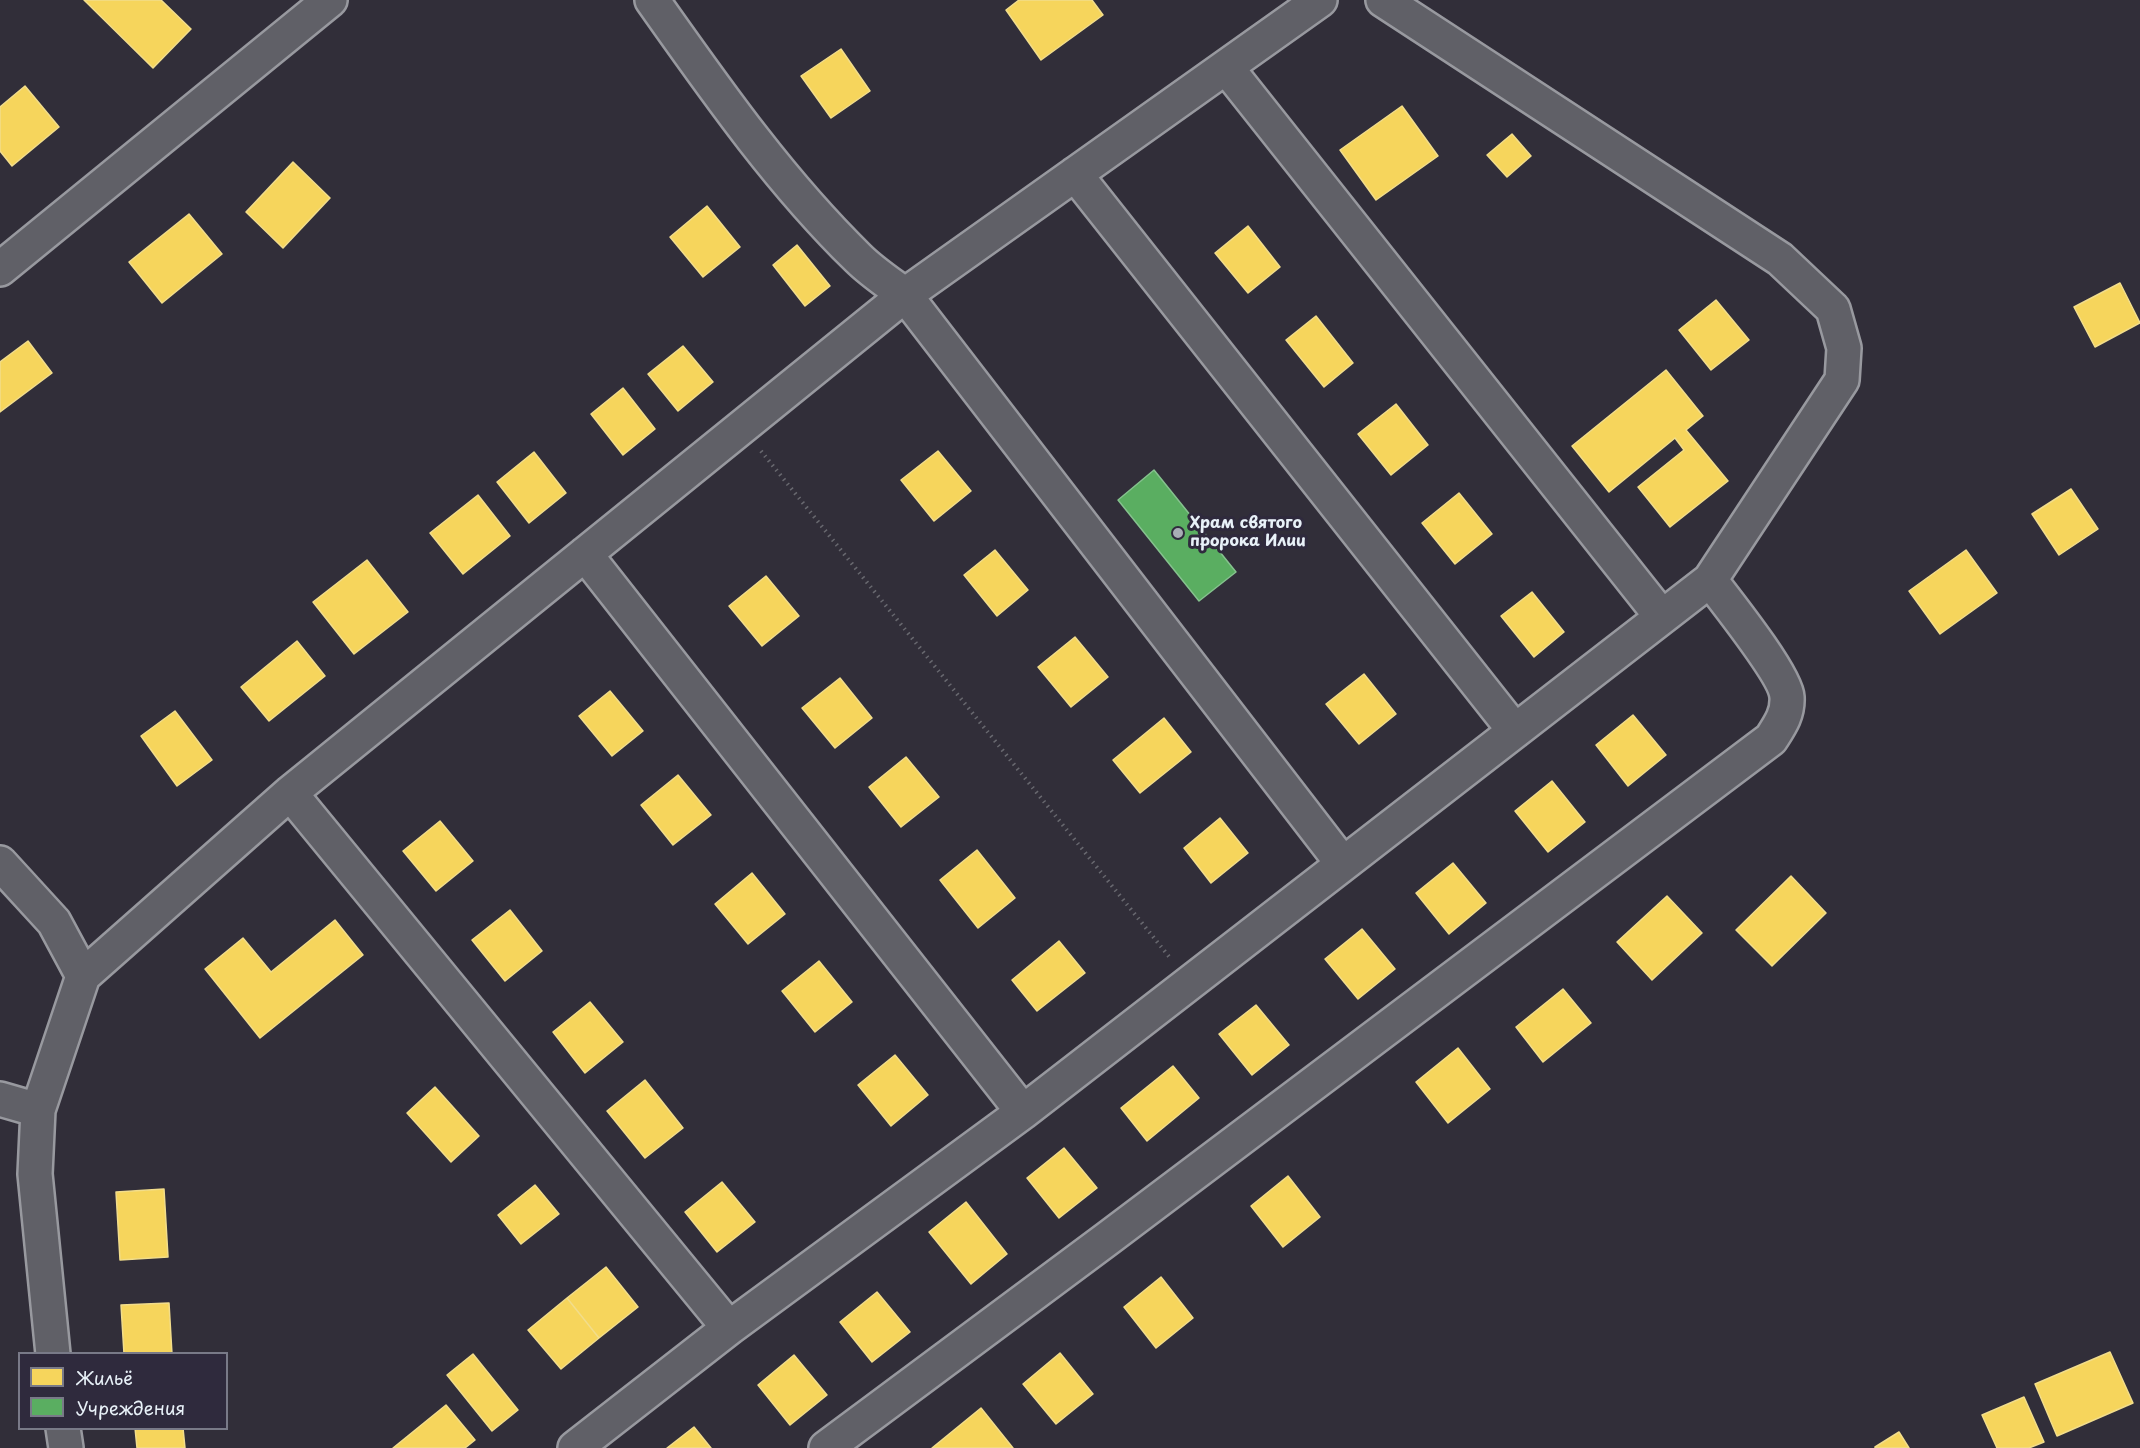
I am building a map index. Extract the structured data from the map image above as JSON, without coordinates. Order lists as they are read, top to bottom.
{
  "places": ["Храм святого пророка Илии"],
  "legend": ["Жильё", "Учреждения"]
}
